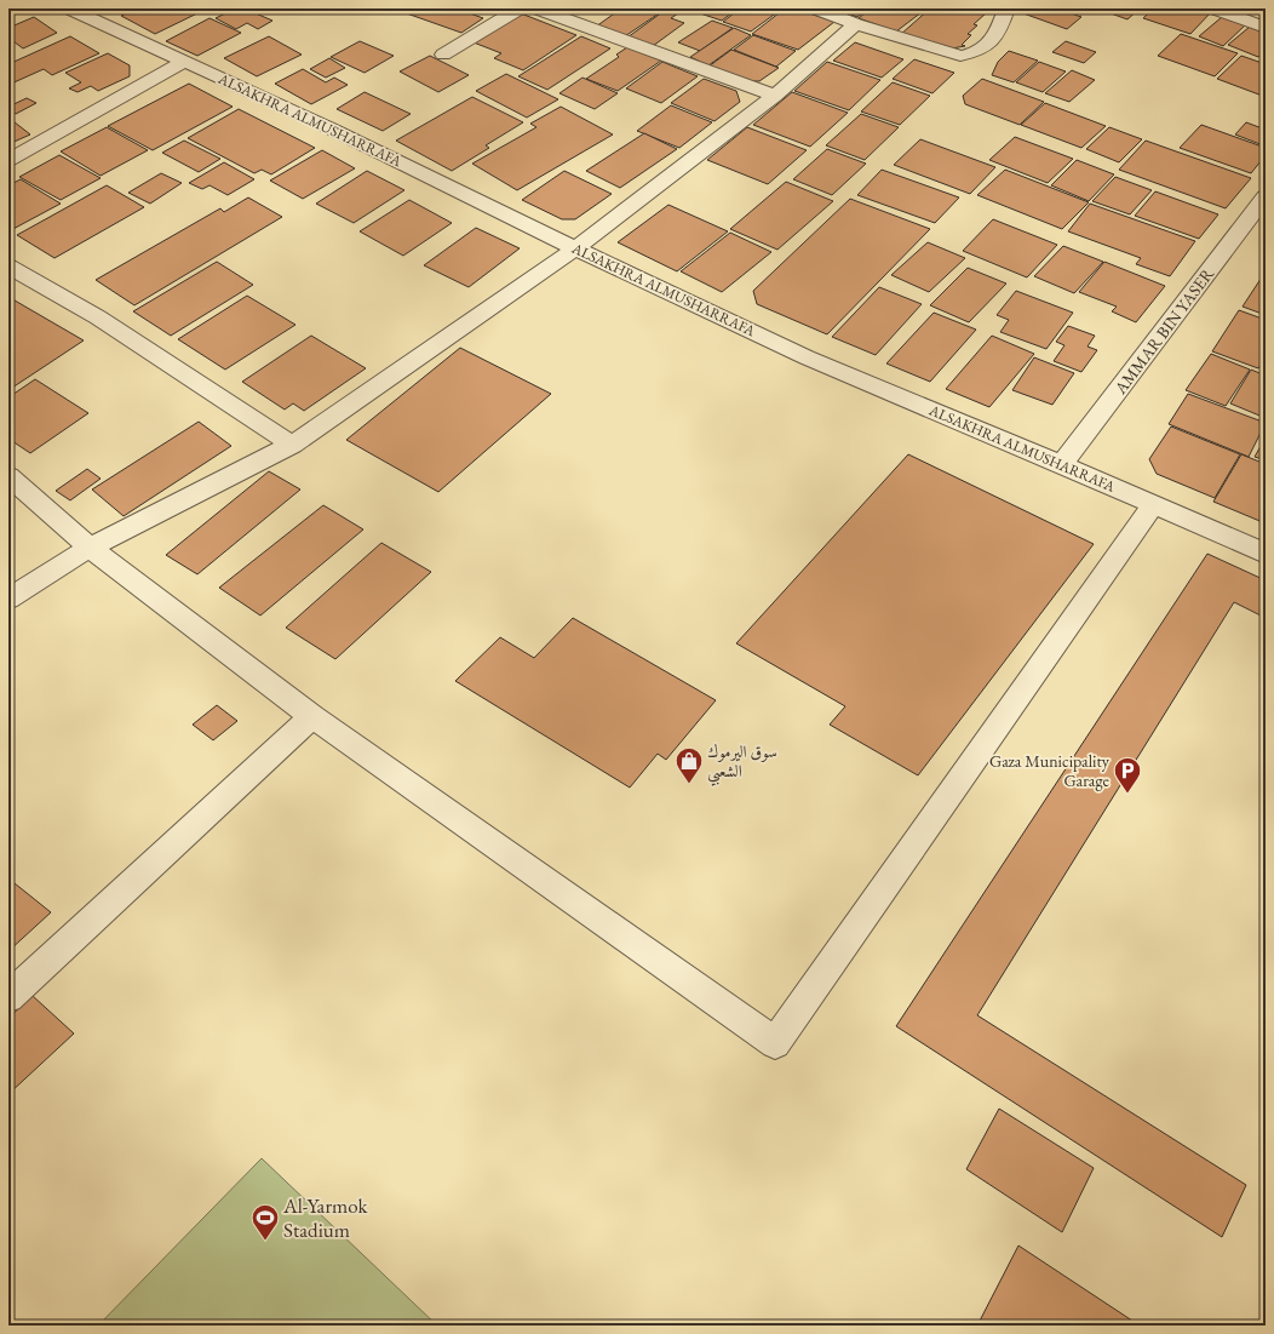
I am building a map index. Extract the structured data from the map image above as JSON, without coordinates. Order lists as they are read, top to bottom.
{
  "streets": {
    "street": ["ALSAKHRA ALMUSHARRAFA", "AMMAR BIN YASER"]
  },
  "crossings": [
    ["ALSAKHRA ALMUSHARRAFA", "AMMAR BIN YASER"]
  ],
  "places": {
    "shop": ["سوق اليرموك الشعبي"],
    "parking": ["Gaza Municipality Garage"],
    "sports": ["Al-Yarmok Stadium"]
  }
}
